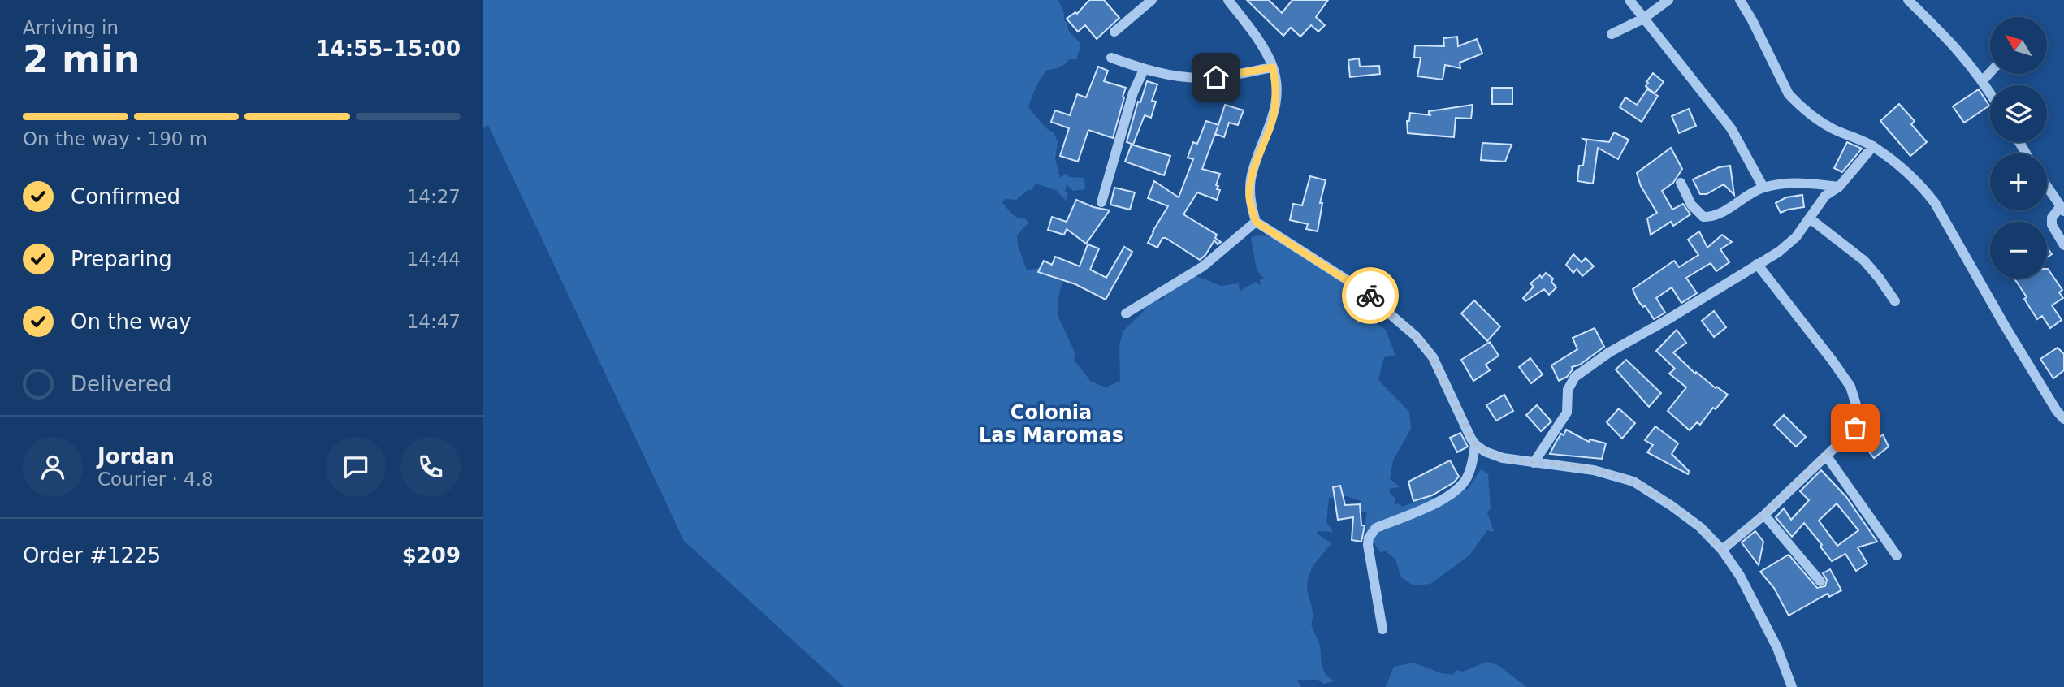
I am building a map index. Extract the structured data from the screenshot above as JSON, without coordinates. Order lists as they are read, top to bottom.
{
  "districts": ["Colonia Las Maromas"],
  "north": "top left",
  "page": {
    "heading": ["2 min", "Arriving in", "14:55–15:00"],
    "panel": [
      "Jordan",
      "Courier · 4.8",
      "Order #1225",
      "$209"
    ],
    "map_buttons": ["+", "−"],
    "bar": "On the way · 190 m",
    "list": [
      ["Confirmed", "14:27"],
      ["Preparing", "14:44"],
      ["On the way", "14:47"],
      "Delivered"
    ]
  }
}
